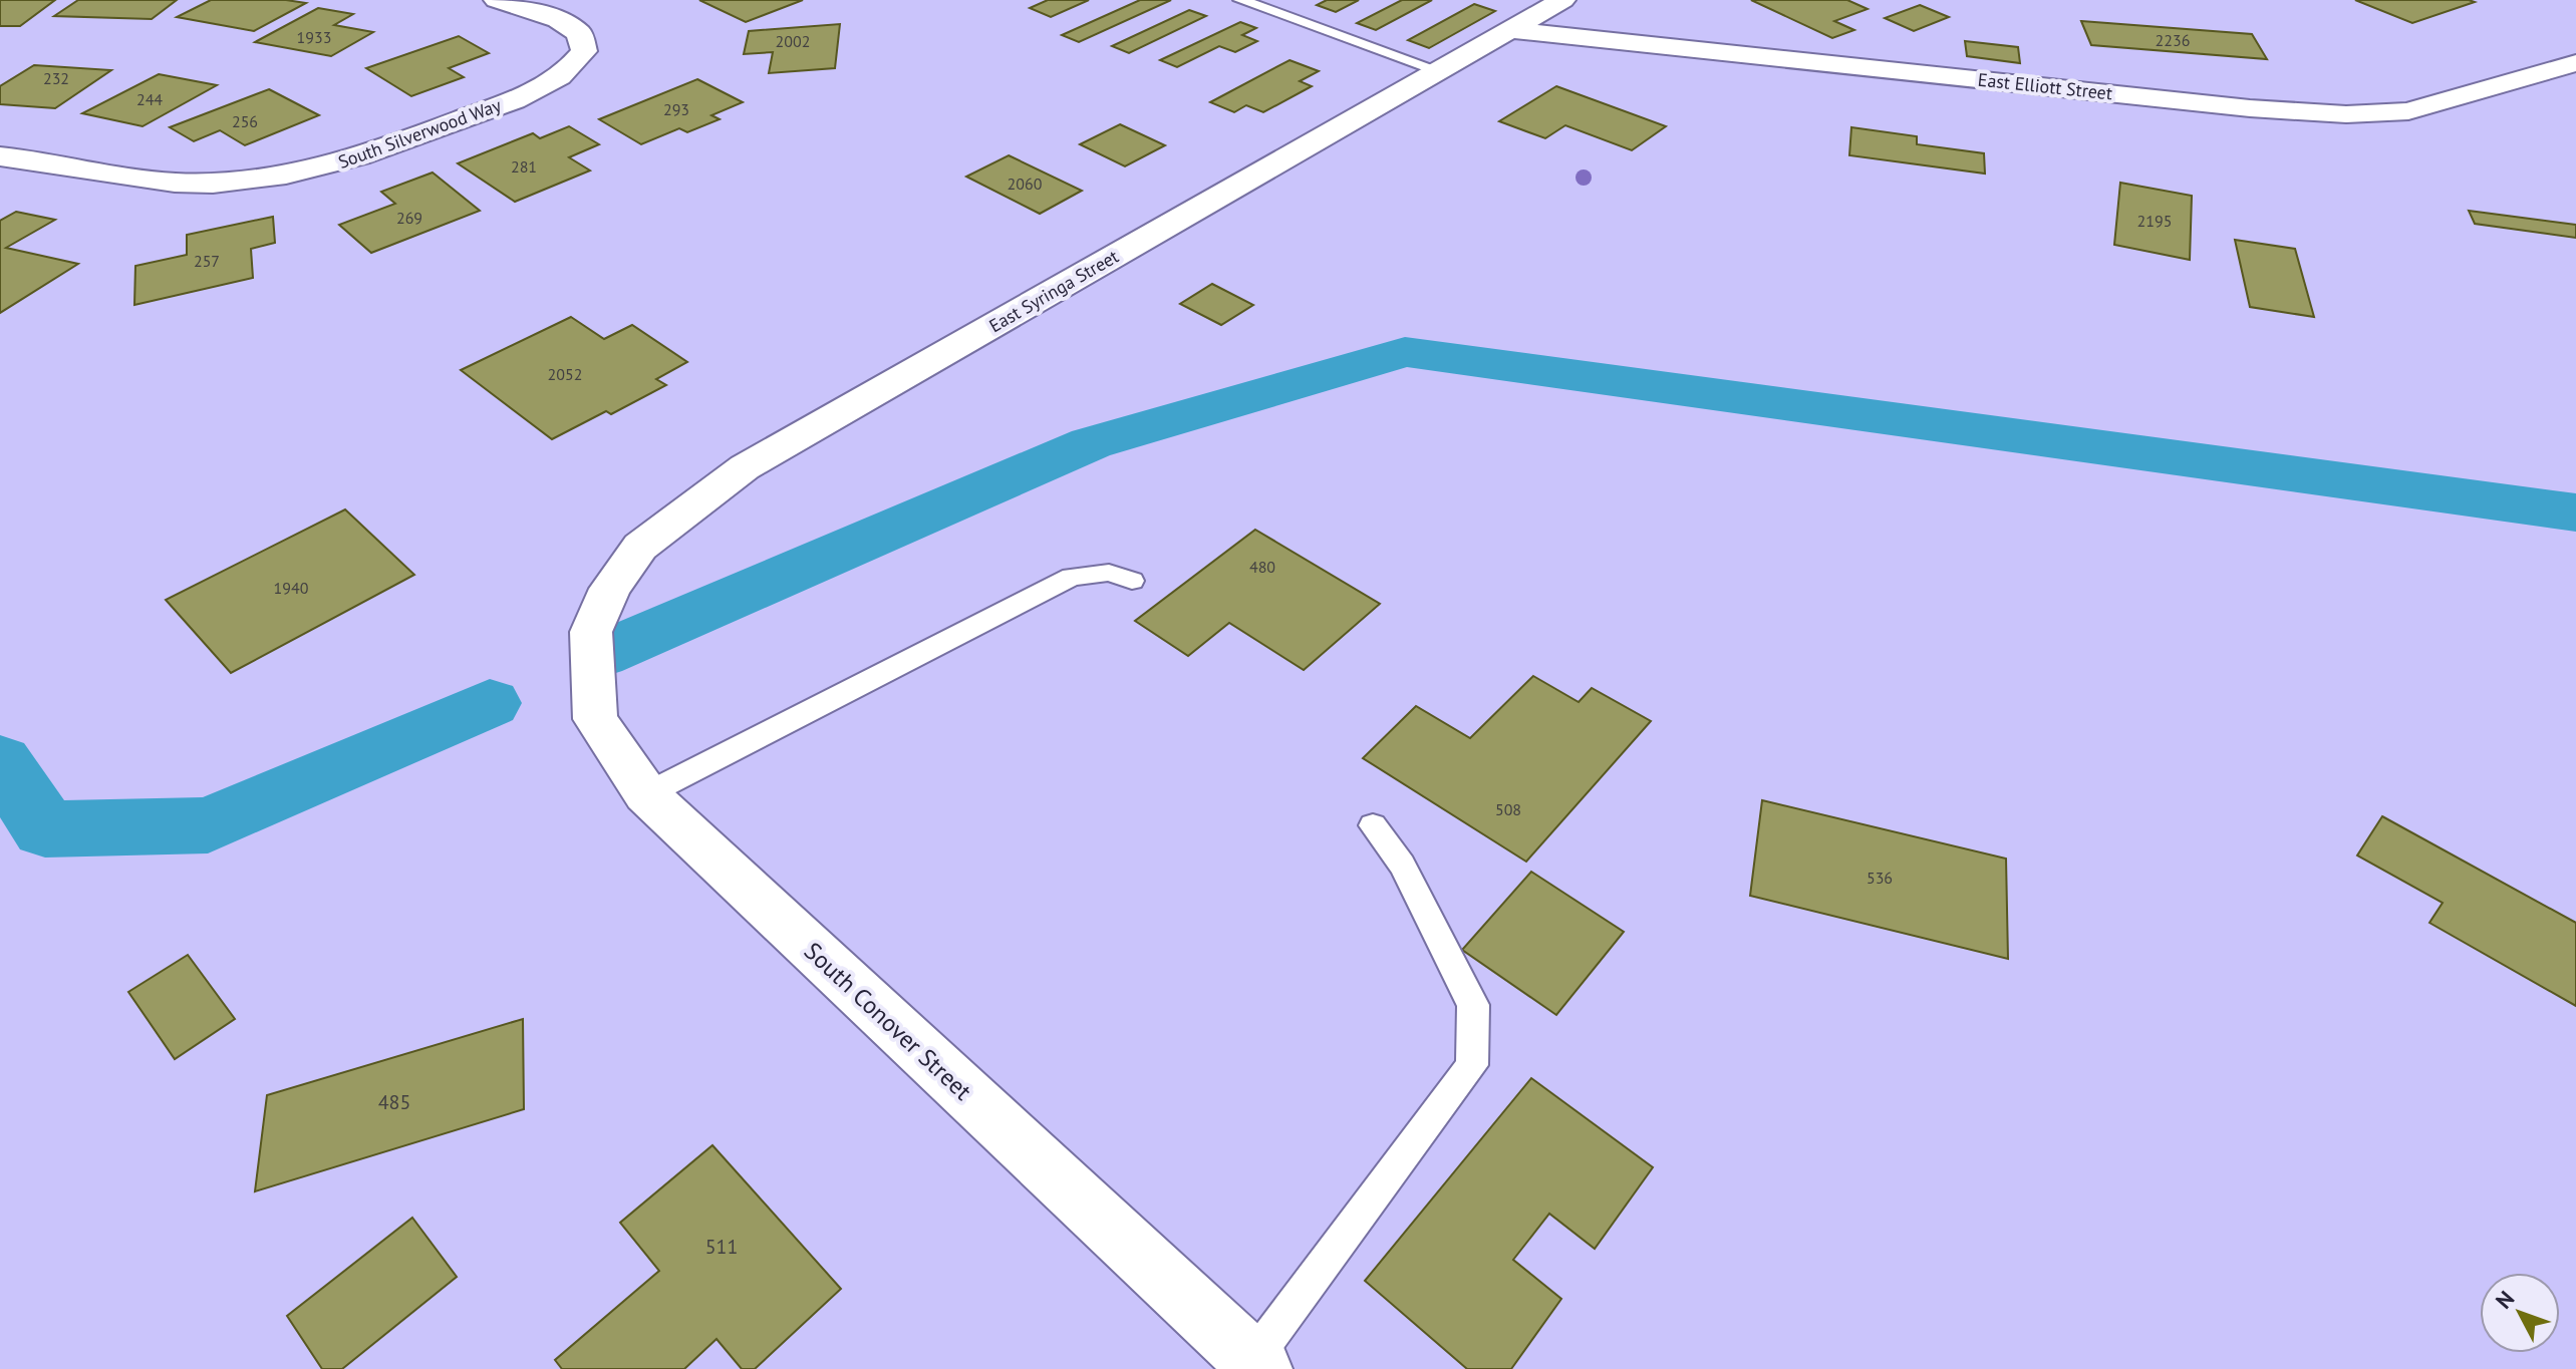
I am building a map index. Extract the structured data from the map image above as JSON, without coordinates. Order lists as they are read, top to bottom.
{
  "streets": {
    "street": [
      "East Elliott Street",
      "South Silverwood Way",
      "East Syringa Street",
      "South Conover Street"
    ]
  },
  "crossings": [
    ["East Elliott Street", "East Syringa Street"],
    ["East Syringa Street", "South Conover Street"]
  ],
  "house_numbers": [
    "1933",
    "2236",
    "2002",
    "232",
    "244",
    "293",
    "256",
    "281",
    "2060",
    "269",
    "2195",
    "257",
    "2052",
    "480",
    "1940",
    "508",
    "536",
    "485",
    "511"
  ],
  "north": "top left"
}
